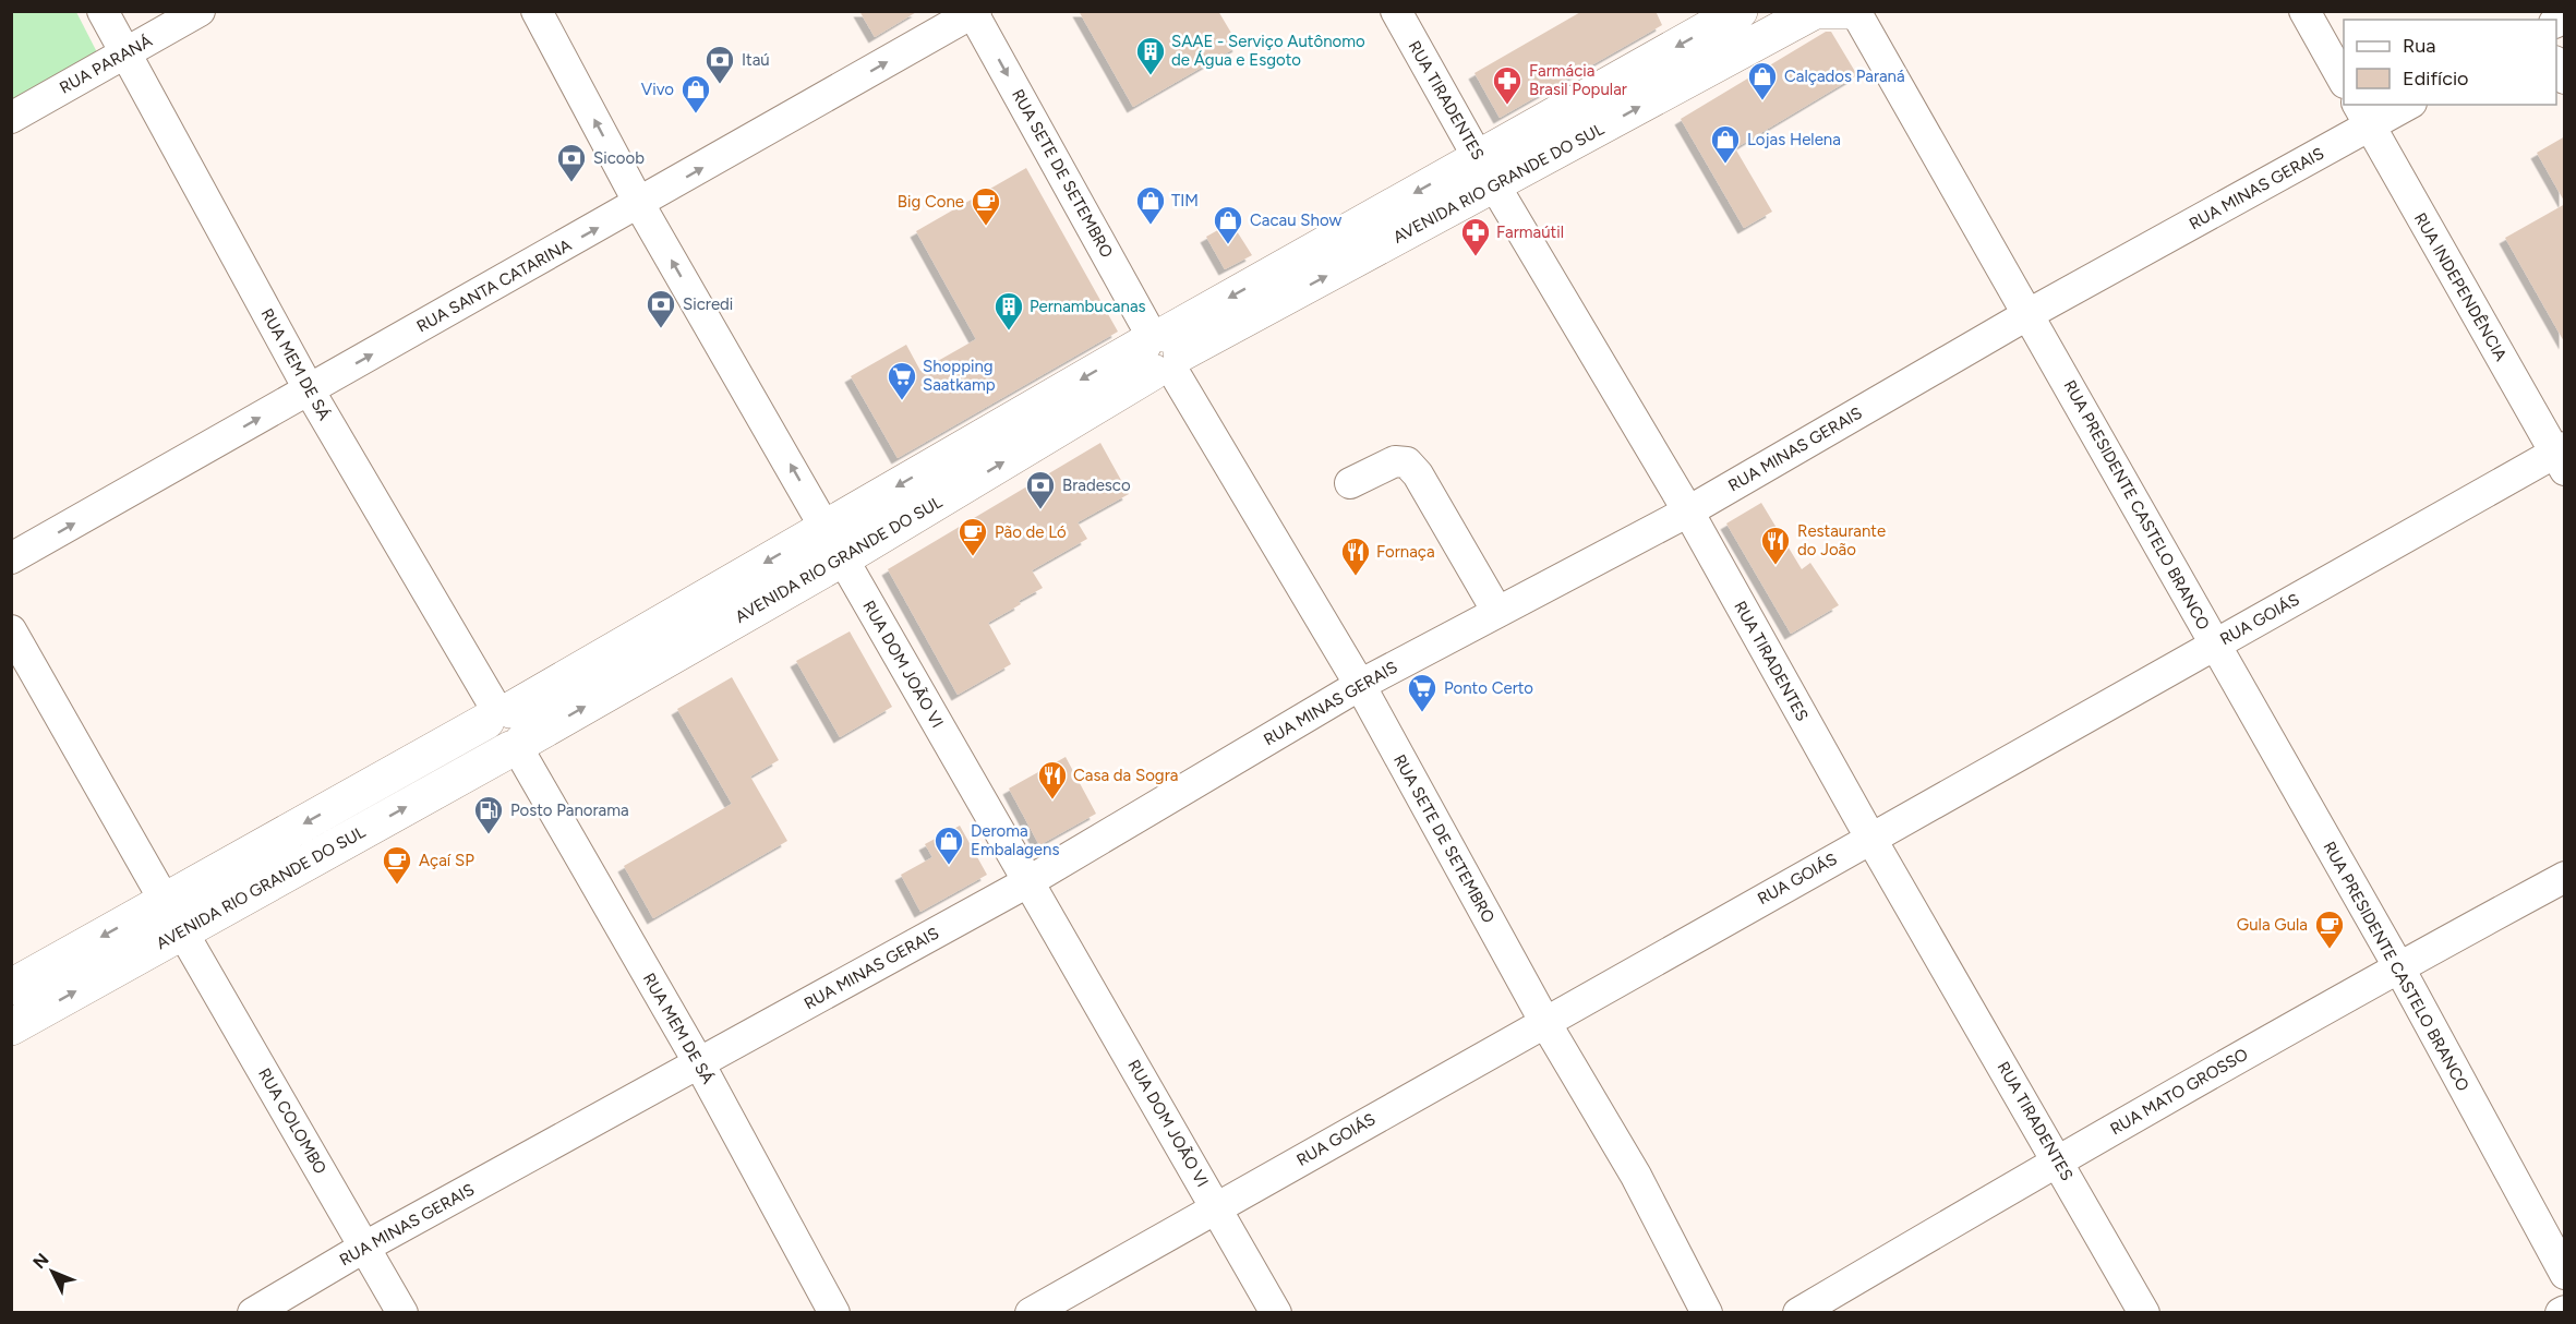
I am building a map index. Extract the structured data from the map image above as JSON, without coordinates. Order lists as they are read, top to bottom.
{
  "streets": {
    "main road": ["AVENIDA RIO GRANDE DO SUL"],
    "street": [
      "RUA PARANÁ",
      "RUA TIRADENTES",
      "RUA SETE DE SETEMBRO",
      "RUA MINAS GERAIS",
      "RUA SANTA CATARINA",
      "RUA INDEPENDÊNCIA",
      "RUA MEM DE SÁ",
      "RUA PRESIDENTE CASTELO BRANCO",
      "RUA GOIÁS",
      "RUA DOM JOÃO VI",
      "RUA MATO GROSSO",
      "RUA COLOMBO"
    ]
  },
  "crossings": [
    ["RUA PARANÁ", "RUA MEM DE SÁ"],
    ["RUA TIRADENTES", "AVENIDA RIO GRANDE DO SUL"],
    ["RUA TIRADENTES", "RUA MINAS GERAIS"],
    ["RUA TIRADENTES", "RUA GOIÁS"],
    ["RUA TIRADENTES", "RUA MATO GROSSO"],
    ["RUA SETE DE SETEMBRO", "AVENIDA RIO GRANDE DO SUL"],
    ["RUA SETE DE SETEMBRO", "RUA MINAS GERAIS"],
    ["RUA SETE DE SETEMBRO", "RUA SANTA CATARINA"],
    ["RUA SETE DE SETEMBRO", "RUA GOIÁS"],
    ["AVENIDA RIO GRANDE DO SUL", "RUA MEM DE SÁ"],
    ["AVENIDA RIO GRANDE DO SUL", "RUA DOM JOÃO VI"],
    ["AVENIDA RIO GRANDE DO SUL", "RUA COLOMBO"],
    ["RUA MINAS GERAIS", "RUA INDEPENDÊNCIA"],
    ["RUA MINAS GERAIS", "RUA MEM DE SÁ"],
    ["RUA MINAS GERAIS", "RUA PRESIDENTE CASTELO BRANCO"],
    ["RUA MINAS GERAIS", "RUA DOM JOÃO VI"],
    ["RUA MINAS GERAIS", "RUA COLOMBO"],
    ["RUA SANTA CATARINA", "RUA MEM DE SÁ"],
    ["RUA SANTA CATARINA", "RUA DOM JOÃO VI"],
    ["RUA INDEPENDÊNCIA", "RUA GOIÁS"],
    ["RUA PRESIDENTE CASTELO BRANCO", "RUA GOIÁS"],
    ["RUA PRESIDENTE CASTELO BRANCO", "RUA MATO GROSSO"],
    ["RUA GOIÁS", "RUA DOM JOÃO VI"]
  ],
  "one_way": ["RUA SANTA CATARINA", "RUA DOM JOÃO VI"],
  "places": {
    "building": ["SAAE - Serviço Autônomo de Água e Esgoto", "Pernambucanas"],
    "bank": [
      "Itaú",
      "Sicoob",
      "Sicredi",
      "Bradesco"
    ],
    "shop": [
      "Calçados Paraná",
      "Vivo",
      "Lojas Helena",
      "TIM",
      "Cacau Show",
      "Deroma Embalagens"
    ],
    "pharmacy": ["Farmácia Brasil Popular", "Farmaútil"],
    "cafe": [
      "Big Cone",
      "Pão de Ló",
      "Açaí SP",
      "Gula Gula"
    ],
    "supermarket": ["Shopping Saatkamp", "Ponto Certo"],
    "restaurant": ["Restaurante do João", "Fornaça", "Casa da Sogra"],
    "fuel station": ["Posto Panorama"]
  },
  "legend": ["Rua", "Edifício"],
  "north": "top left"
}
